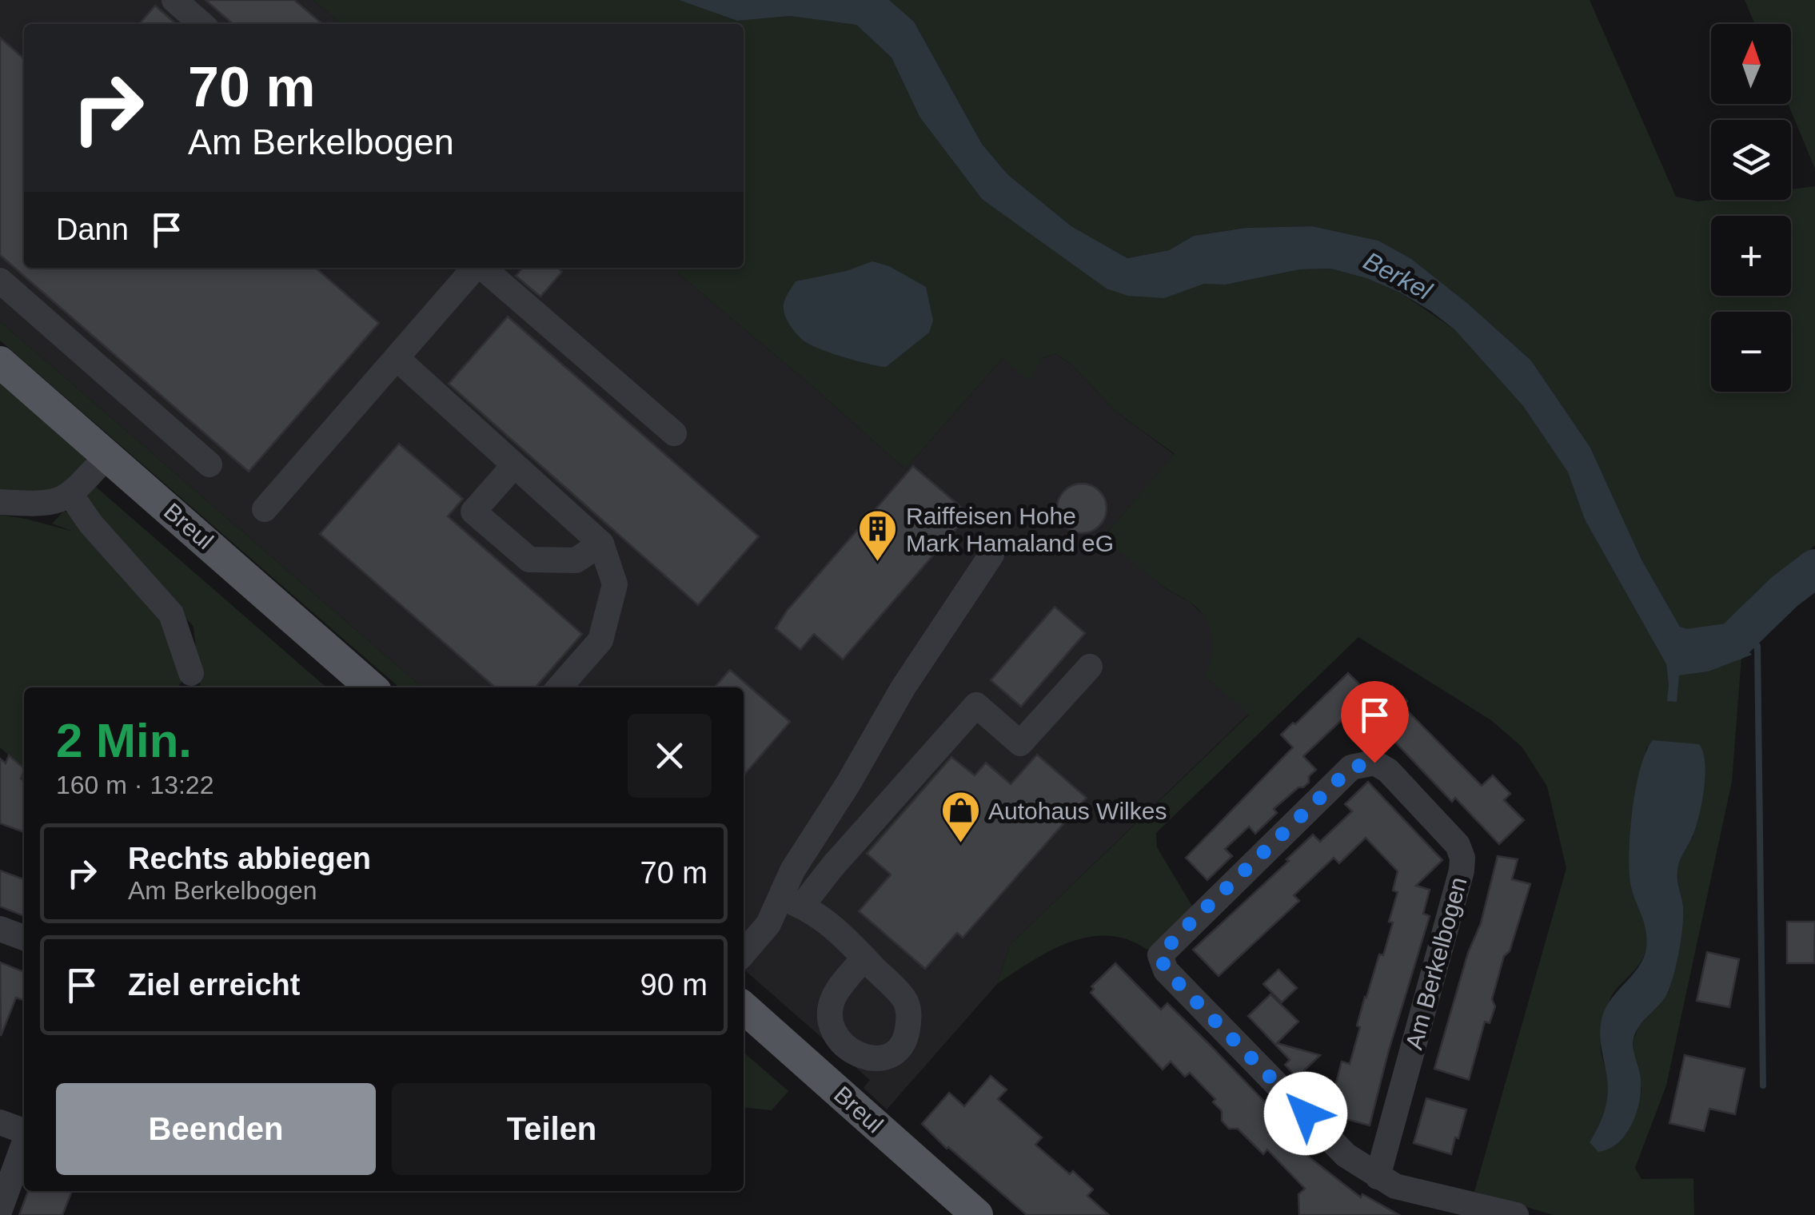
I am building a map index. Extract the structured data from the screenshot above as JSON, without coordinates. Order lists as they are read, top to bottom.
{
  "streets": {
    "main road": ["Breul"],
    "street": ["Am Berkelbogen"]
  },
  "water": ["Berkel"],
  "places": {
    "building": ["Raiffeisen Hohe Mark Hamaland eG"],
    "shop": ["Autohaus Wilkes"]
  },
  "north": "top",
  "page": {
    "map_buttons": ["+", "−"],
    "turn": ["70 m", "Am Berkelbogen"],
    "then": "Dann",
    "heading": ["2 Min.", "160 m · 13:22"],
    "list": [
      {
        "name": "Rechts abbiegen",
        "note": "Am Berkelbogen",
        "value": "70 m"
      },
      {
        "name": "Ziel erreicht",
        "value": "90 m"
      }
    ],
    "buttons": ["Beenden", "Teilen"]
  }
}
